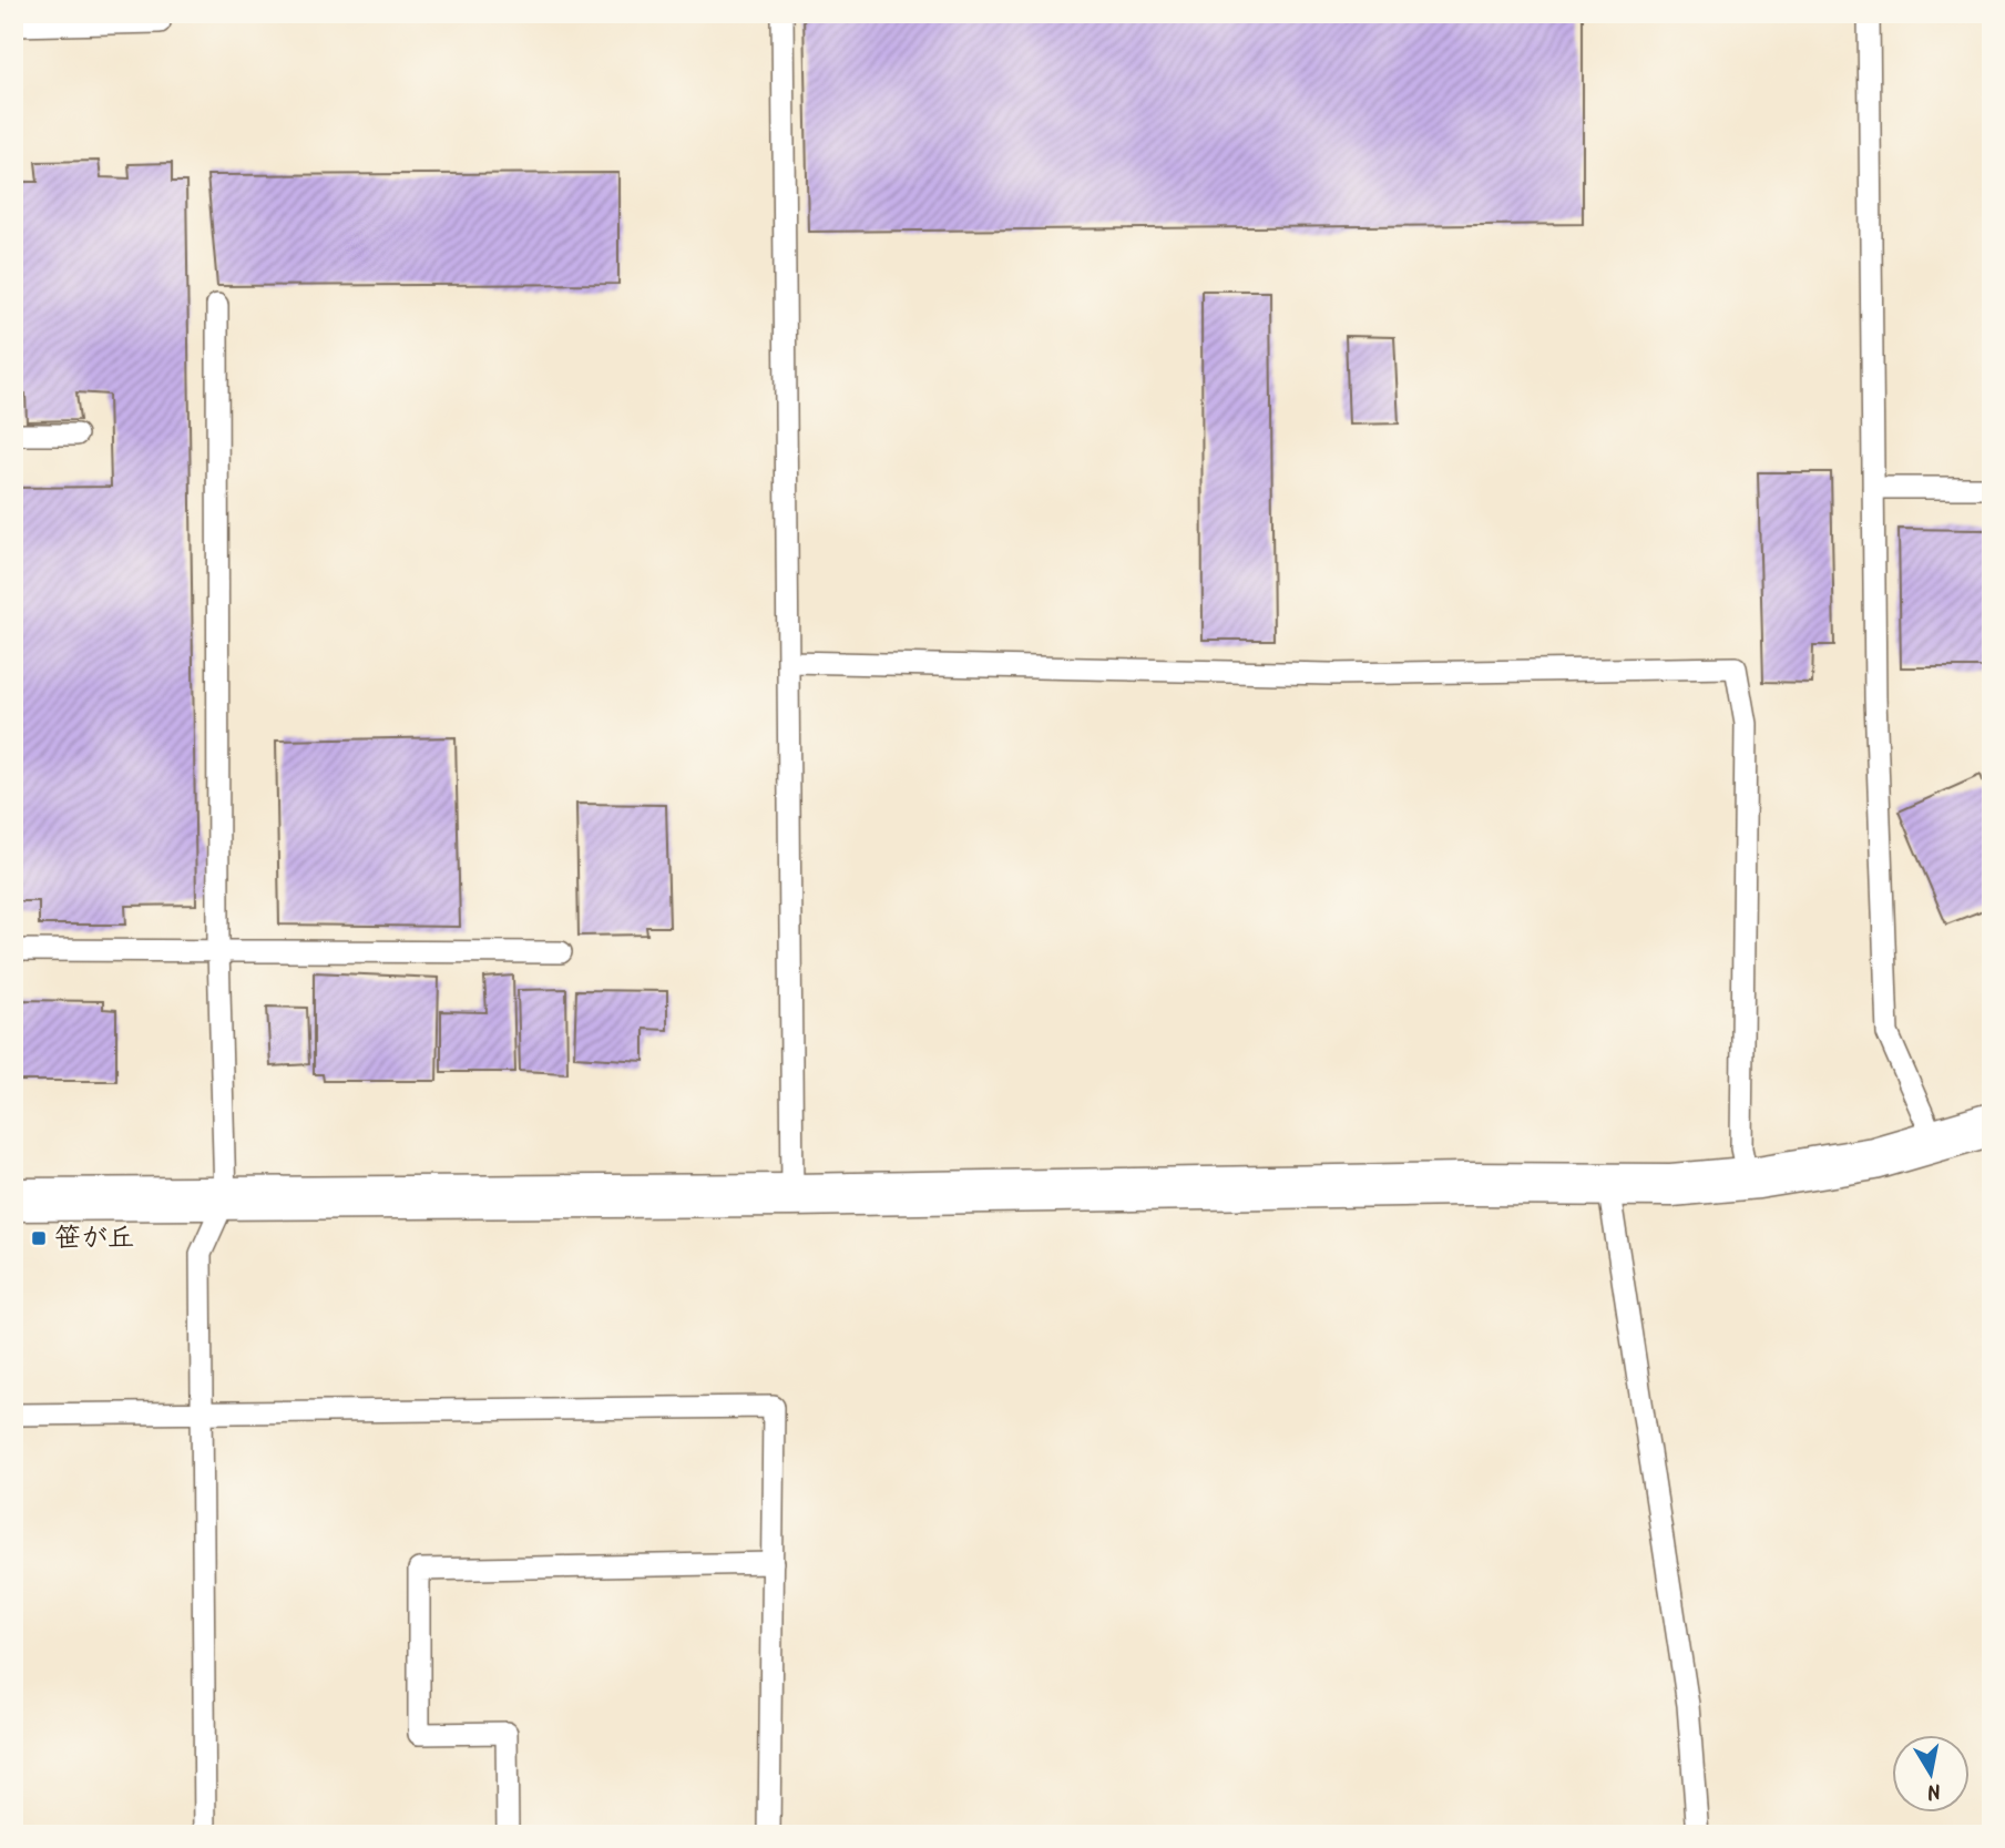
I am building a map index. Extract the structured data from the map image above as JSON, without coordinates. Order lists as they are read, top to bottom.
{
  "places": {
    "transit": ["笹が丘"]
  },
  "north": "bottom"
}
